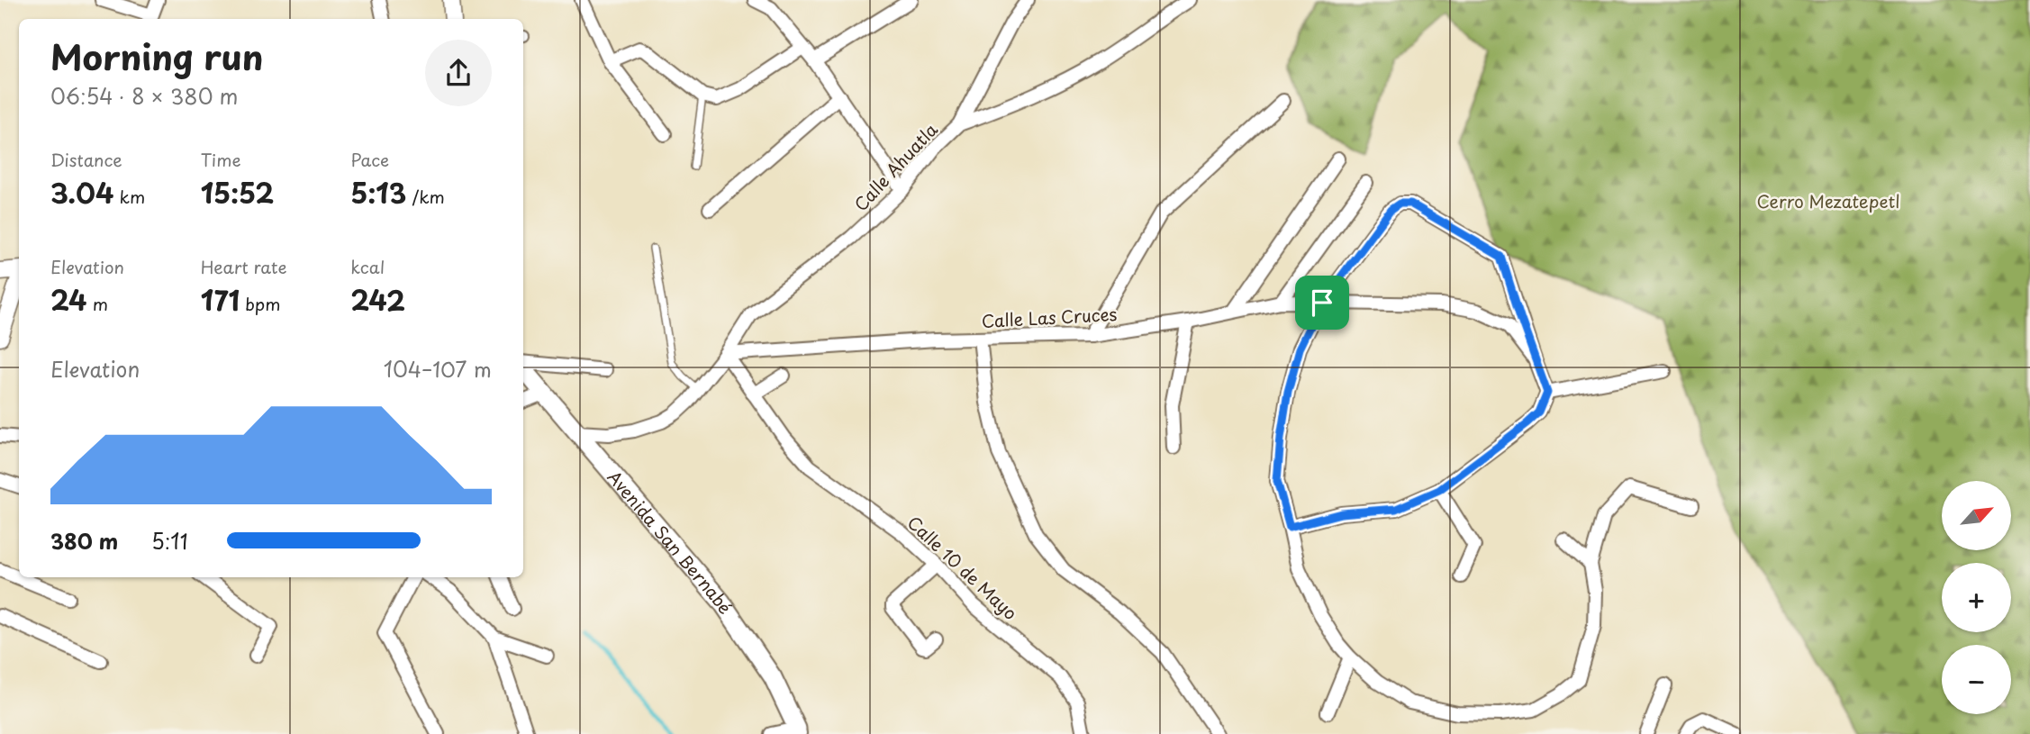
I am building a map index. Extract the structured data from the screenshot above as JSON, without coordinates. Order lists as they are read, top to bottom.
{
  "streets": {
    "main road": ["Avenida San Bernabé"],
    "street": ["Calle Ahuatla", "Calle Las Cruces", "Calle 10 de Mayo"]
  },
  "crossings": [
    ["Calle Ahuatla", "Calle Las Cruces"],
    ["Calle Ahuatla", "Calle 10 de Mayo"],
    ["Calle Las Cruces", "Calle 10 de Mayo"]
  ],
  "parks": ["Cerro Mezatepetl"],
  "north": "top right",
  "page": {
    "heading": ["Morning run", "06:54 · 8 × 380 m"],
    "stats": [
      ["Distance", "3.04 km"],
      ["Time", "15:52"],
      ["Pace", "5:13 /km"],
      ["Elevation", "24 m"],
      ["Heart rate", "171 bpm"],
      ["kcal", "242"]
    ],
    "chart": ["Elevation", "104–107 m"],
    "map_buttons": ["+", "−"],
    "list": [
      {
        "name": "380 m",
        "note": "5:11"
      }
    ]
  }
}
